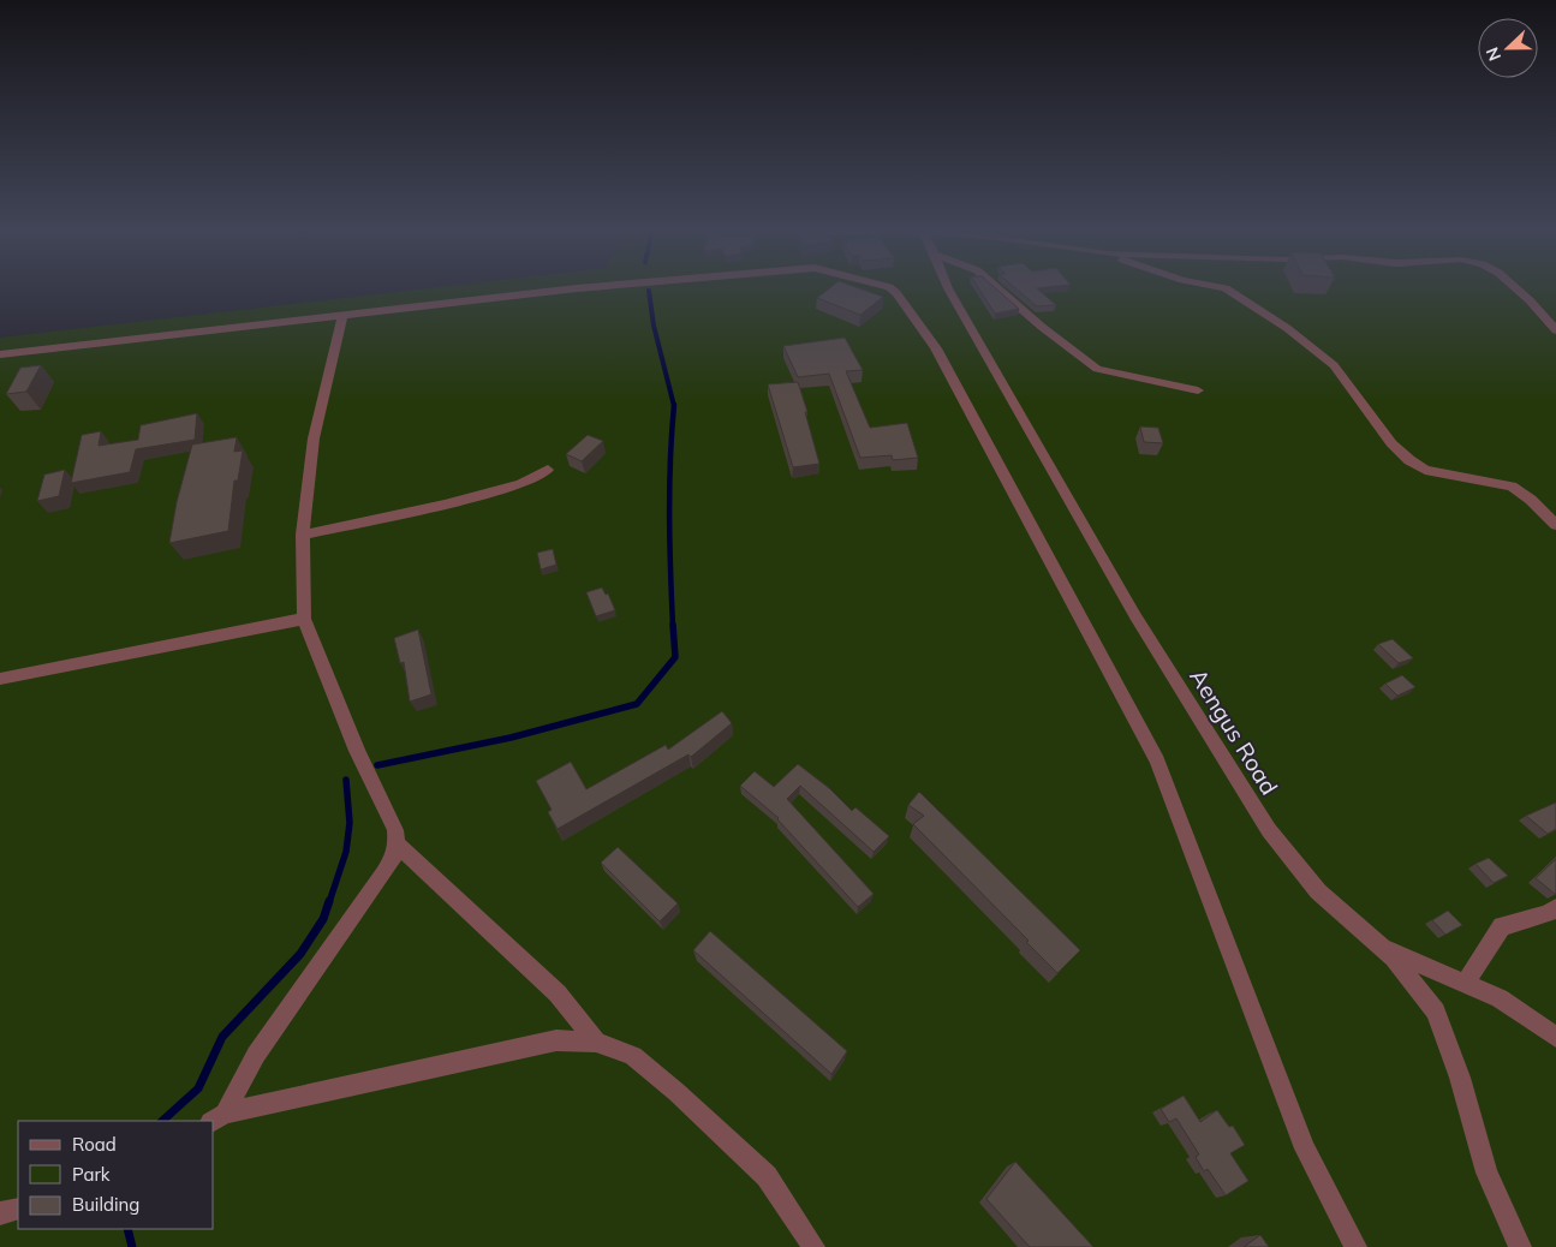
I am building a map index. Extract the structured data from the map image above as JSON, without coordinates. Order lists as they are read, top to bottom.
{
  "streets": {
    "street": ["Aengus Road"]
  },
  "legend": ["Road", "Park", "Building"],
  "north": "left"
}
